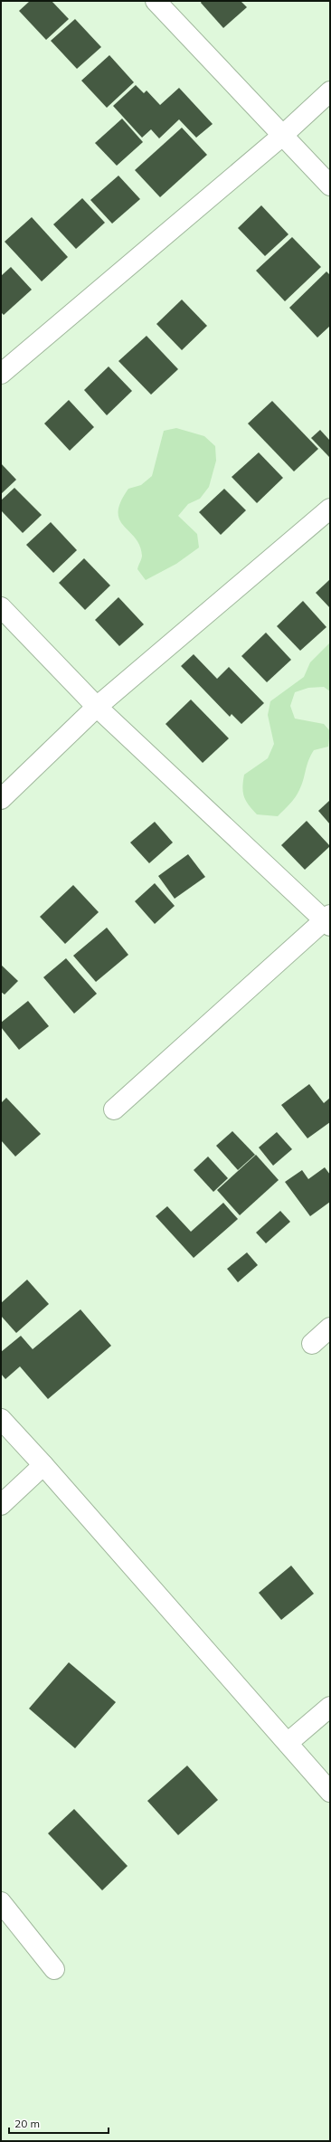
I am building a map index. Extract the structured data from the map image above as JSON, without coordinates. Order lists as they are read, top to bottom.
{
  "scale_bar": "20 m"
}
